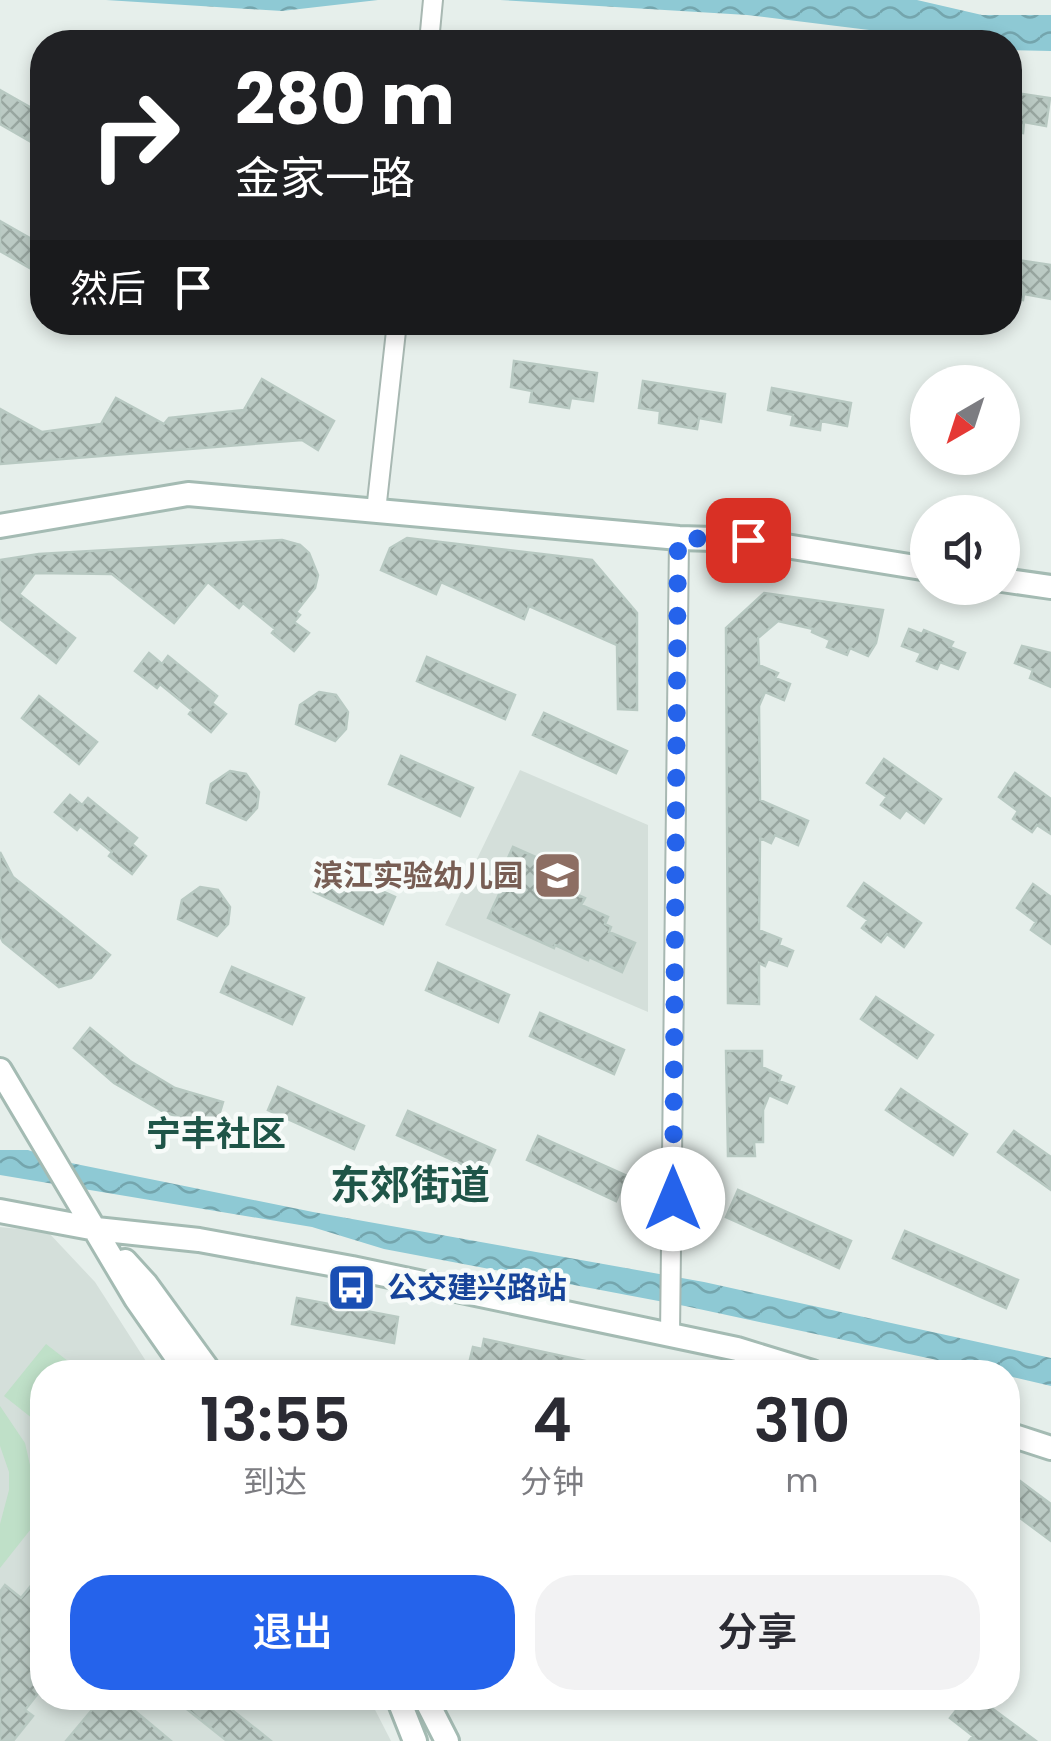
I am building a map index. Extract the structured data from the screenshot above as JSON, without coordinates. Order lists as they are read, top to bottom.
{
  "districts": ["宁丰社区", "东郊街道"],
  "places": {
    "school or university": ["滨江实验幼儿园"],
    "bus stop": ["公交建兴路站"]
  },
  "north": "bottom left",
  "page": {
    "turn": ["280 m", "金家一路"],
    "then": "然后",
    "eta": [
      "13:55",
      "到达",
      "4",
      "分钟",
      "310",
      "m"
    ],
    "buttons": ["退出", "分享"]
  }
}
